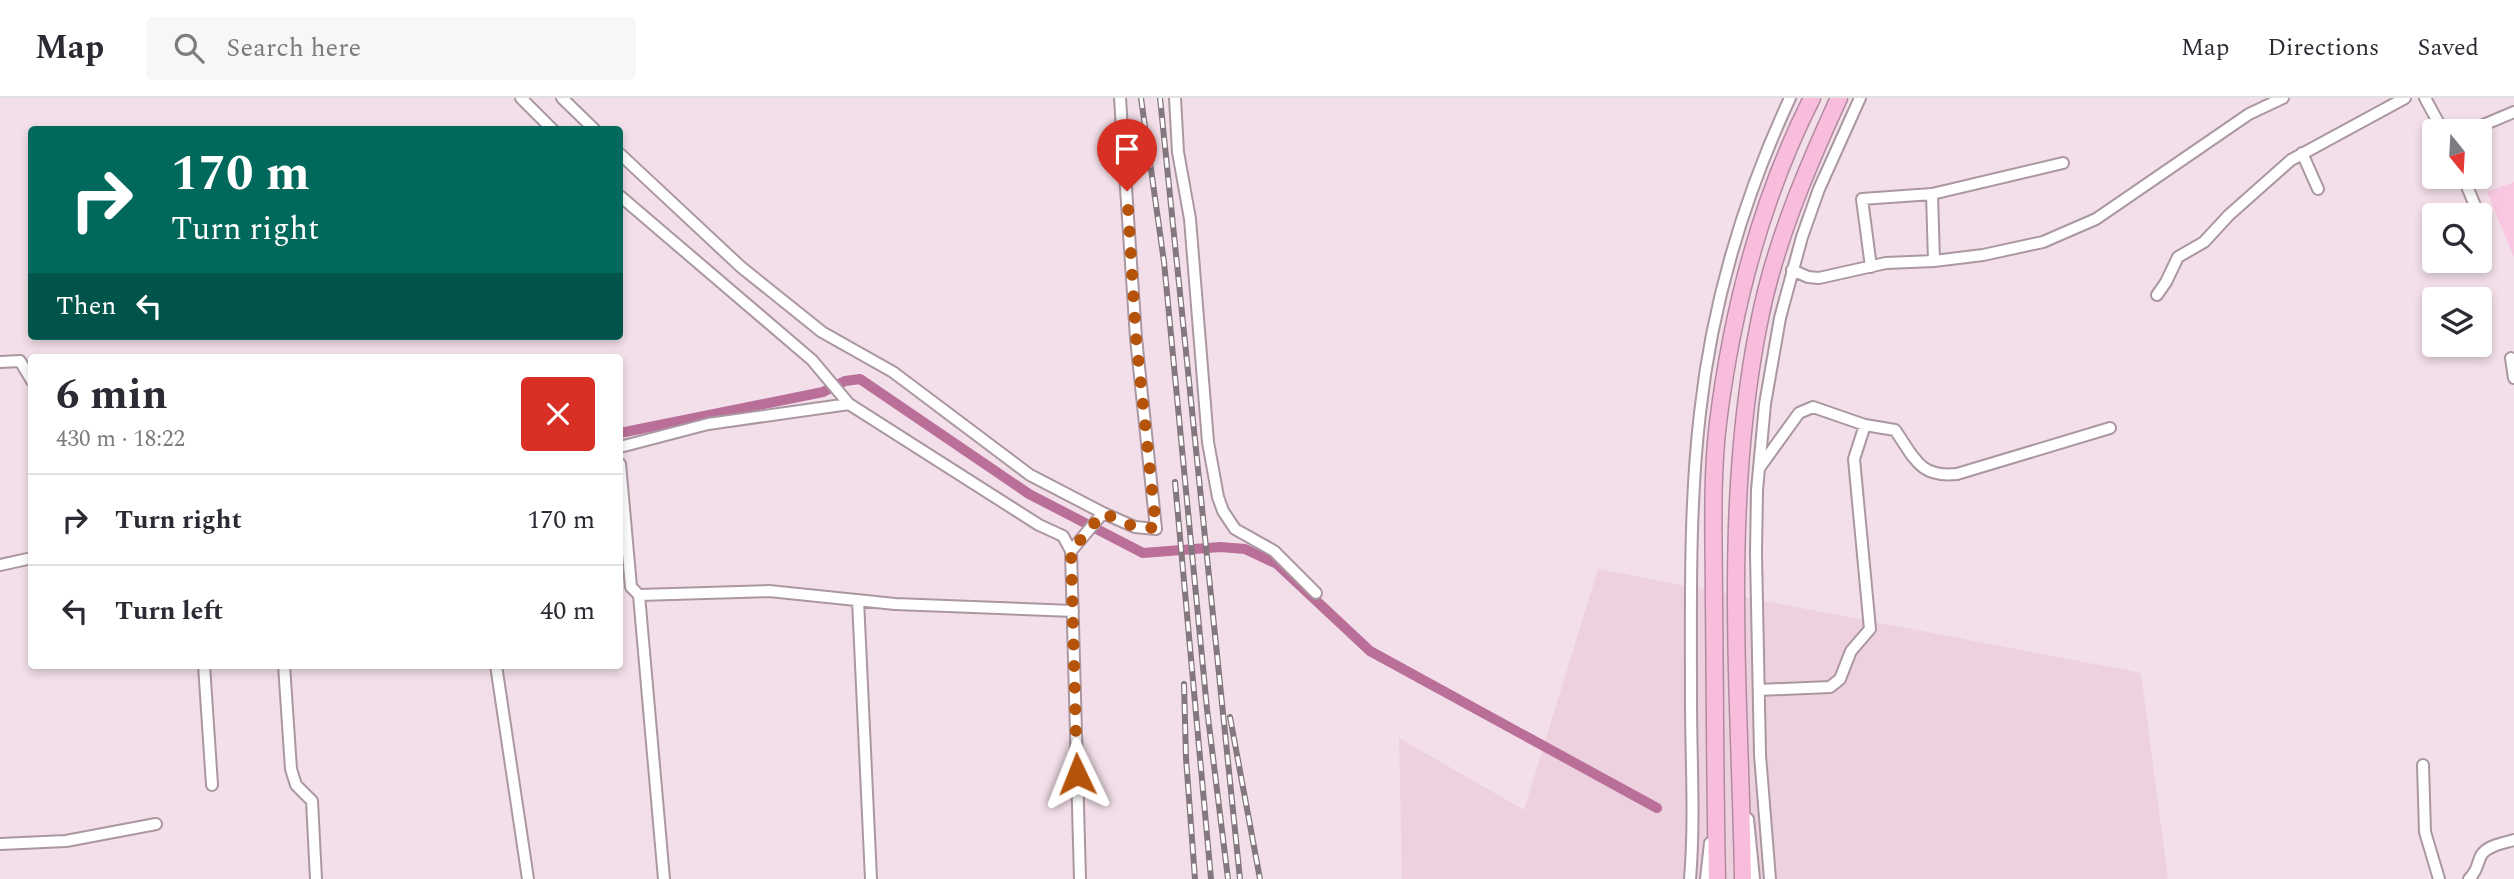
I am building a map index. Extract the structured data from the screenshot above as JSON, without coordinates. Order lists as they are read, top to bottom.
{
  "north": "bottom",
  "page": {
    "header": "Map",
    "search": "Search here",
    "nav": ["Map", "Directions", "Saved"],
    "turn": ["170 m", "Turn right"],
    "then": "Then",
    "heading": ["6 min", "430 m · 18:22"],
    "list": [
      {
        "name": "Turn right",
        "value": "170 m"
      },
      {
        "name": "Turn left",
        "value": "40 m"
      }
    ]
  }
}
